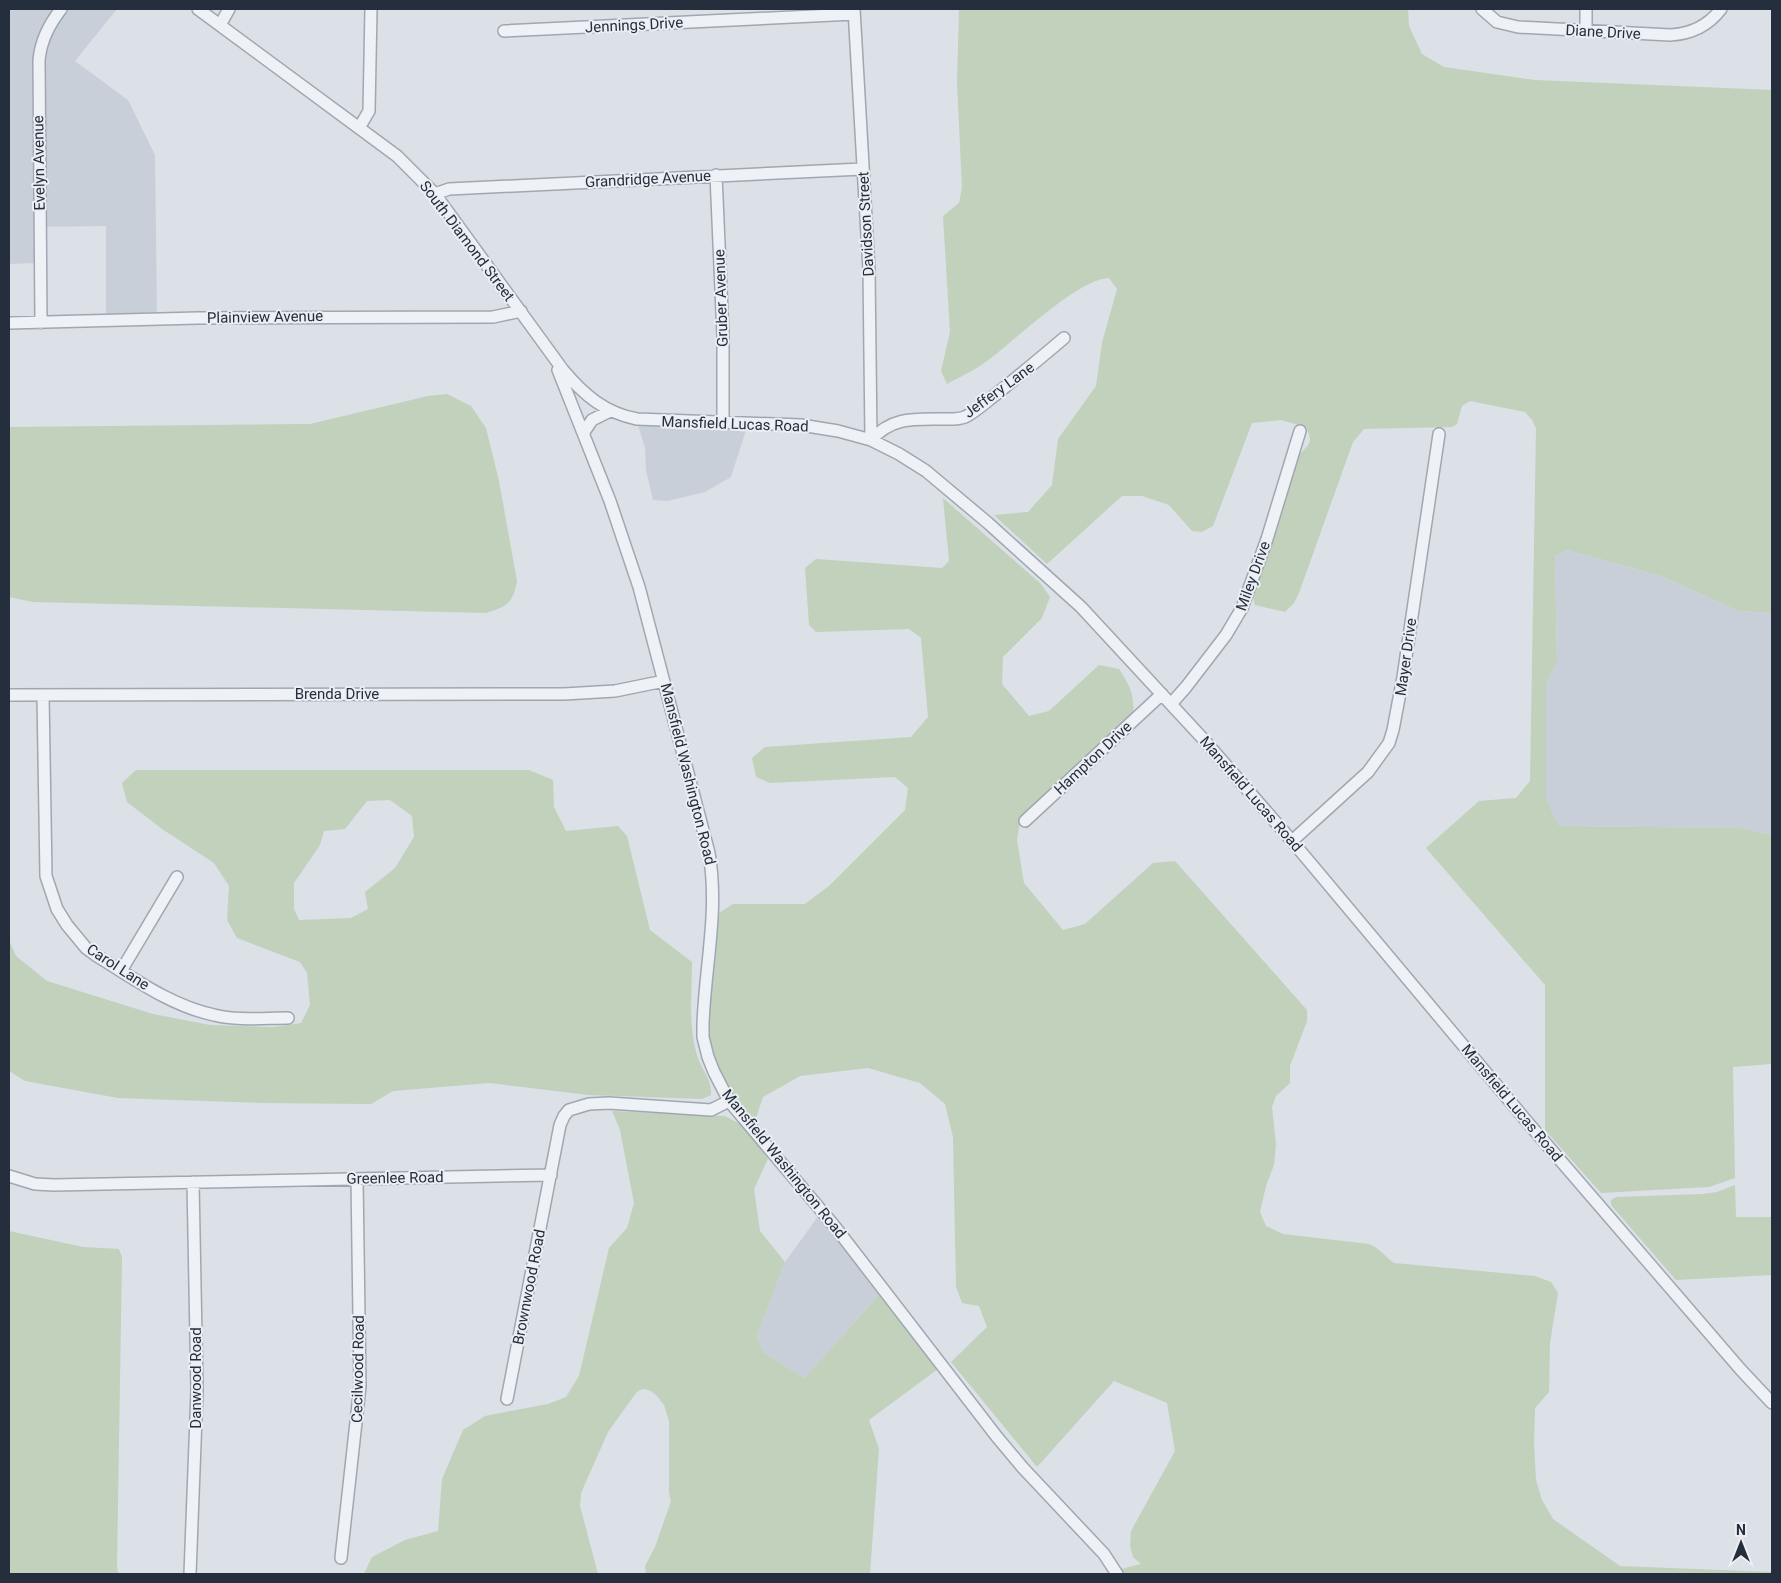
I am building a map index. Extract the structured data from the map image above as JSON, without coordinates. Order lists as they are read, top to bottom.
{
  "streets": {
    "street": [
      "Jennings Drive",
      "Diane Drive",
      "Evelyn Avenue",
      "Grandridge Avenue",
      "Davidson Street",
      "South Diamond Street",
      "Gruber Avenue",
      "Plainview Avenue",
      "Jeffery Lane",
      "Mansfield Lucas Road",
      "Miley Drive",
      "Mayer Drive",
      "Brenda Drive",
      "Hampton Drive",
      "Mansfield Washington Road",
      "Carol Lane",
      "Greenlee Road",
      "Brownwood Road",
      "Cecilwood Road",
      "Danwood Road"
    ]
  },
  "crossings": [
    ["Jennings Drive", "Davidson Street"],
    ["Evelyn Avenue", "Plainview Avenue"],
    ["Grandridge Avenue", "Davidson Street"],
    ["Grandridge Avenue", "South Diamond Street"],
    ["Grandridge Avenue", "Gruber Avenue"],
    ["Davidson Street", "Jeffery Lane"],
    ["Davidson Street", "Mansfield Lucas Road"],
    ["South Diamond Street", "Plainview Avenue"],
    ["South Diamond Street", "Mansfield Lucas Road"],
    ["South Diamond Street", "Mansfield Washington Road"],
    ["Gruber Avenue", "Mansfield Lucas Road"],
    ["Jeffery Lane", "Mansfield Lucas Road"],
    ["Mansfield Lucas Road", "Miley Drive"],
    ["Mansfield Lucas Road", "Mayer Drive"],
    ["Mansfield Lucas Road", "Hampton Drive"],
    ["Brenda Drive", "Mansfield Washington Road"],
    ["Brenda Drive", "Carol Lane"],
    ["Greenlee Road", "Brownwood Road"],
    ["Greenlee Road", "Cecilwood Road"],
    ["Greenlee Road", "Danwood Road"]
  ],
  "north": "top"
}
